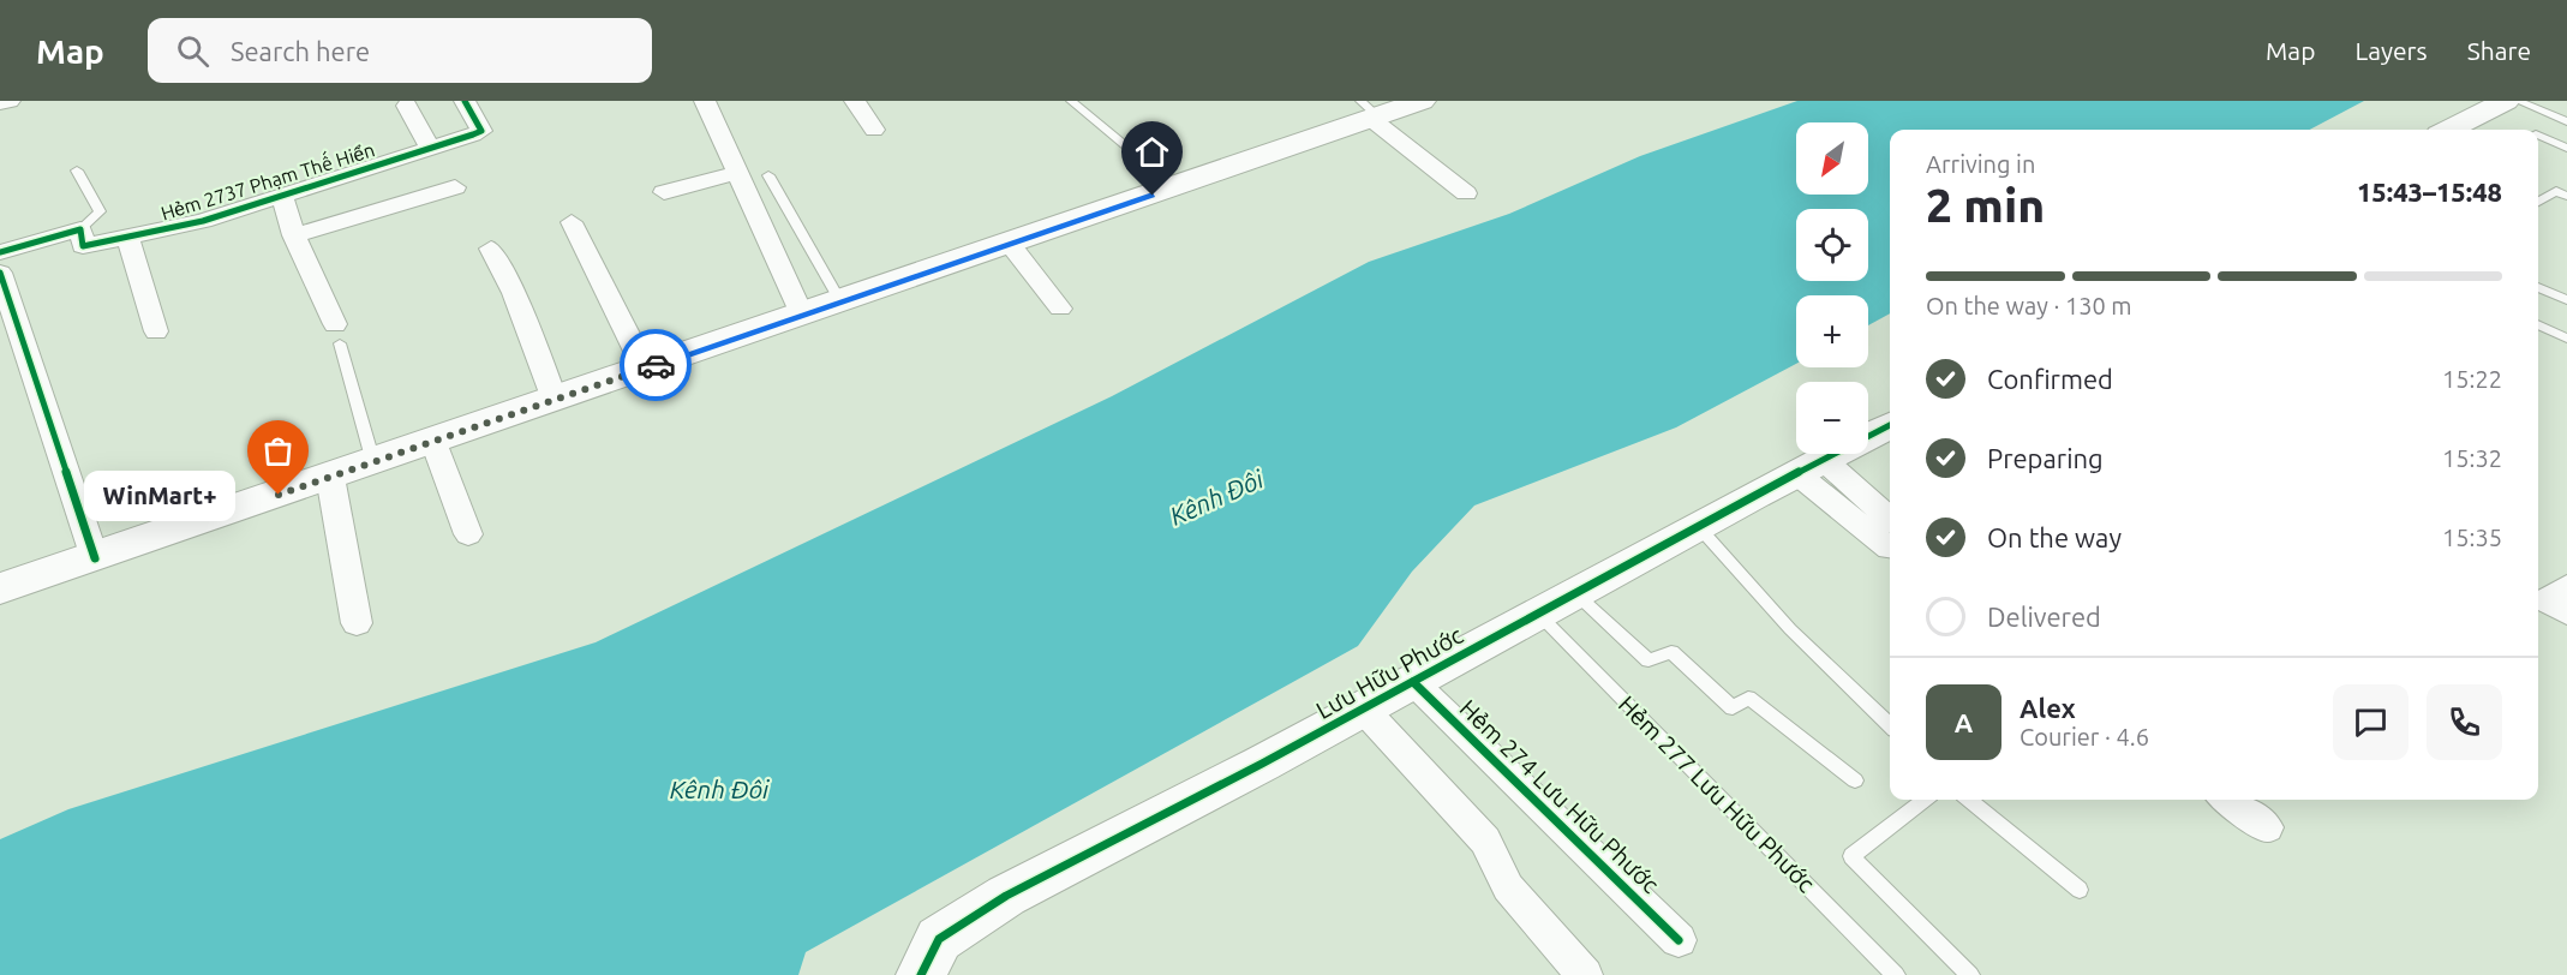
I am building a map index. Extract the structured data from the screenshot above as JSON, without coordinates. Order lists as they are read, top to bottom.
{
  "streets": {
    "main road": ["Lưu Hữu Phước"],
    "street": ["Hẻm 2737 Phạm Thế Hiển", "Hẻm 274 Lưu Hữu Phước"],
    "lane": ["Hẻm 277 Lưu Hữu Phước"]
  },
  "crossings": [
    ["Lưu Hữu Phước", "Hẻm 277 Lưu Hữu Phước"],
    ["Lưu Hữu Phước", "Hẻm 274 Lưu Hữu Phước"]
  ],
  "water": ["Kênh Đôi"],
  "places": ["WinMart+"],
  "north": "bottom left",
  "page": {
    "header": "Map",
    "search": "Search here",
    "nav": ["Map", "Layers", "Share"],
    "map_buttons": ["+", "−"],
    "heading": ["2 min", "Arriving in", "15:43–15:48"],
    "panel": ["Alex", "Courier · 4.6"],
    "bar": "On the way · 130 m",
    "list": [
      ["Confirmed", "15:22"],
      ["Preparing", "15:32"],
      ["On the way", "15:35"],
      "Delivered"
    ],
    "bubble": "WinMart+",
    "round": "A"
  }
}
